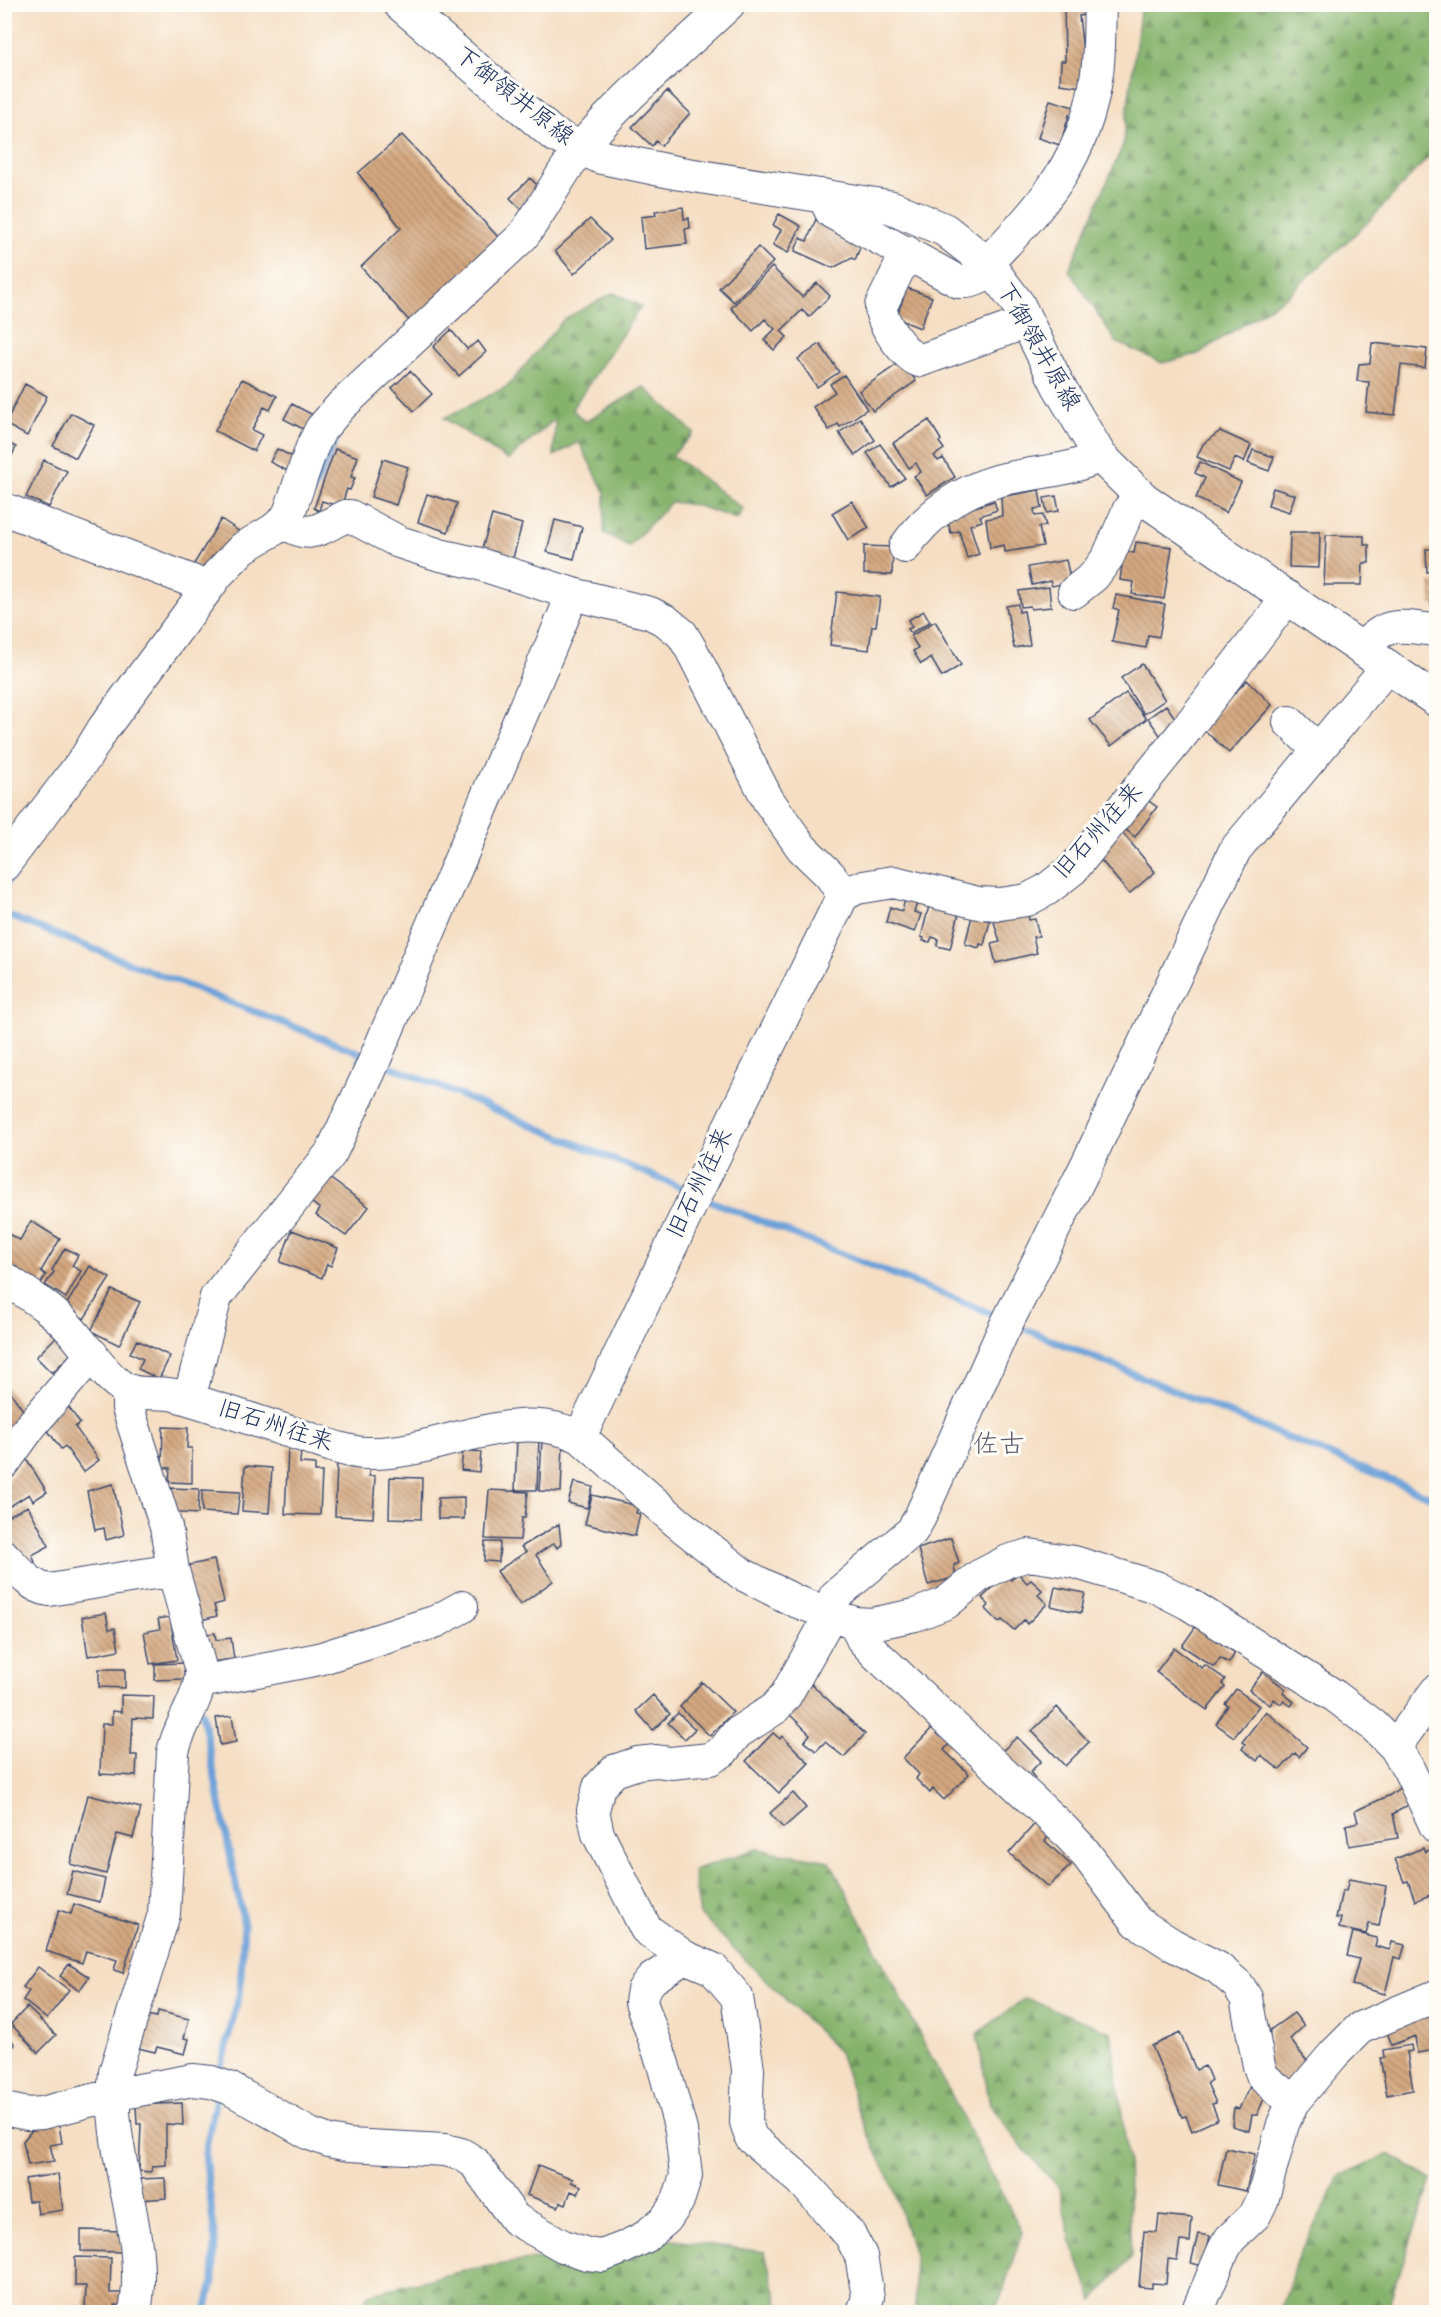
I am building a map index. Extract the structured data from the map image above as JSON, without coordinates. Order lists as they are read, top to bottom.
{
  "streets": {
    "main road": ["下御領井原線"],
    "street": ["旧石州往来"]
  },
  "crossings": [
    ["下御領井原線", "旧石州往来"]
  ],
  "districts": ["佐古"]
}
